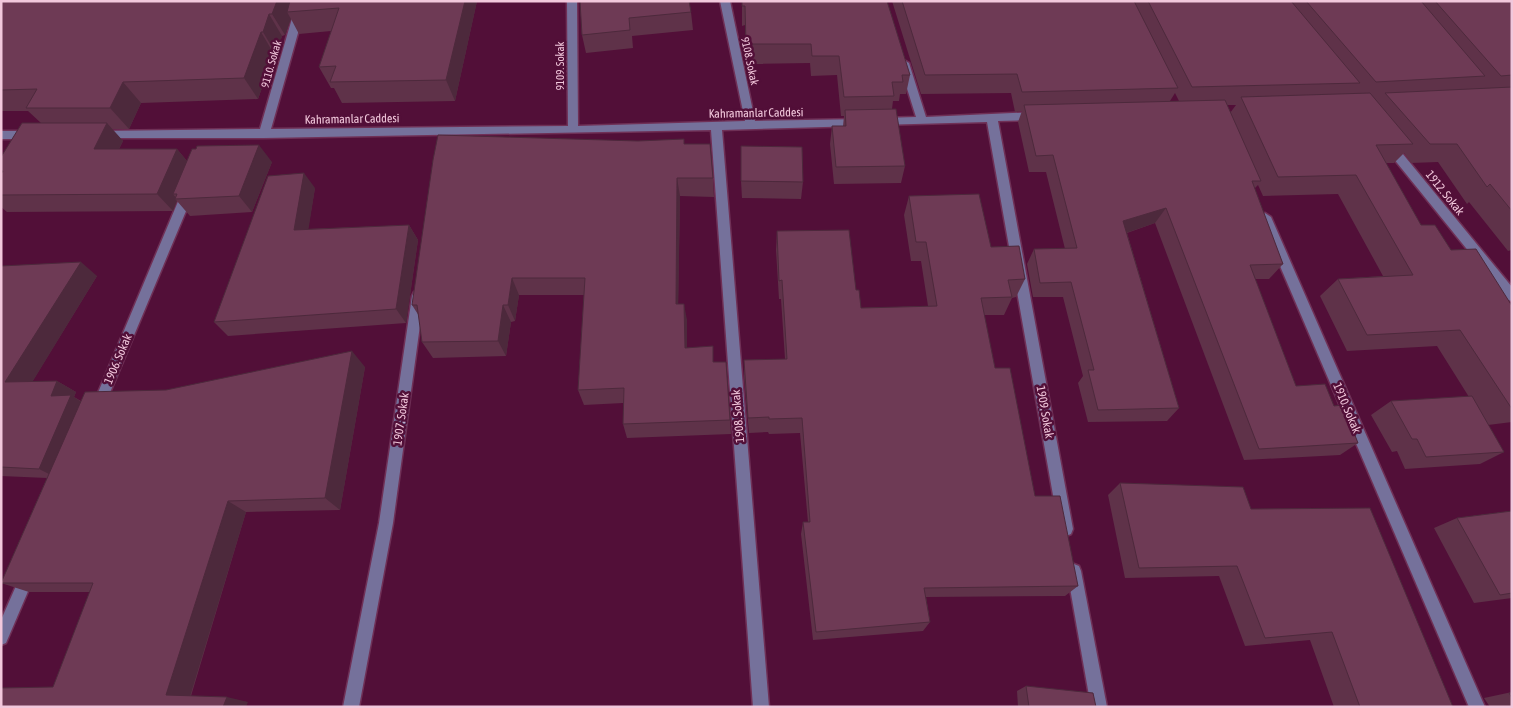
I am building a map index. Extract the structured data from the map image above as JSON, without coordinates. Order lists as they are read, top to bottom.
{
  "streets": {
    "street": [
      "9108. Sokak",
      "9110. Sokak",
      "9109. Sokak",
      "Kahramanlar Caddesi",
      "1912. Sokak",
      "1906. Sokak",
      "1910. Sokak",
      "1909. Sokak",
      "1908. Sokak",
      "1907. Sokak"
    ]
  },
  "crossings": [
    ["9108. Sokak", "Kahramanlar Caddesi"],
    ["9110. Sokak", "Kahramanlar Caddesi"],
    ["9109. Sokak", "Kahramanlar Caddesi"],
    ["Kahramanlar Caddesi", "1909. Sokak"],
    ["Kahramanlar Caddesi", "1908. Sokak"]
  ]
}
